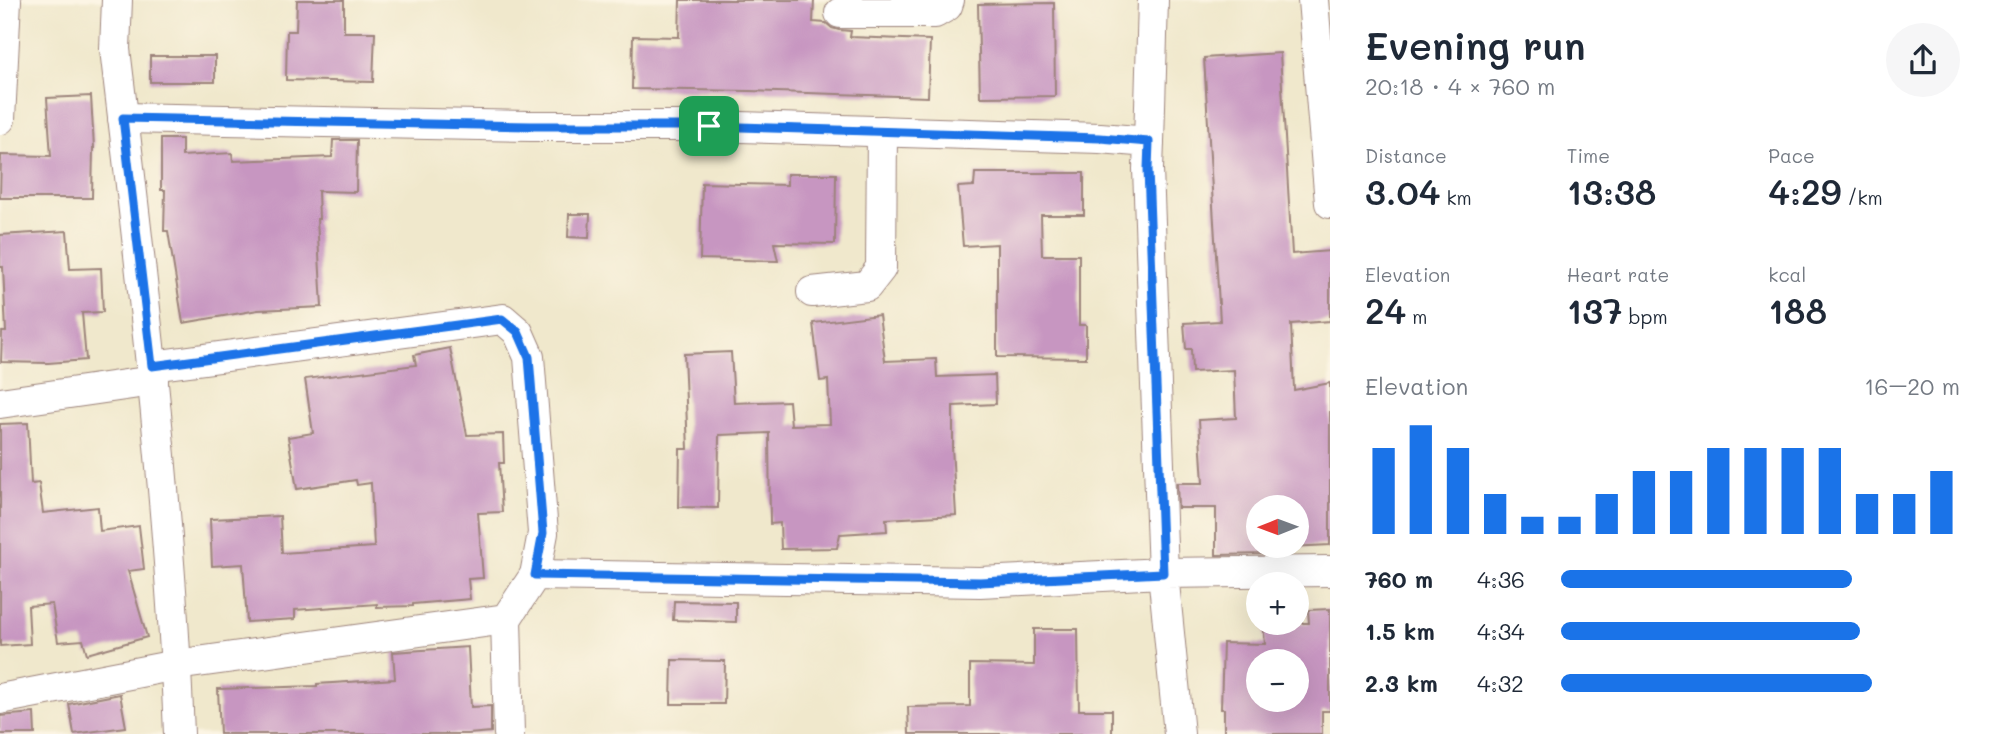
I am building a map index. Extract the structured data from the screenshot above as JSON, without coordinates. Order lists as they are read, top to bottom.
{
  "north": "left",
  "page": {
    "heading": ["Evening run", "20:18 · 4 × 760 m"],
    "stats": [
      ["Distance", "3.04 km"],
      ["Time", "13:38"],
      ["Pace", "4:29 /km"],
      ["Elevation", "24 m"],
      ["Heart rate", "137 bpm"],
      ["kcal", "188"]
    ],
    "chart": ["Elevation", "16–20 m"],
    "map_buttons": ["+", "−"],
    "list": [
      {
        "name": "760 m",
        "note": "4:36"
      },
      {
        "name": "1.5 km",
        "note": "4:34"
      },
      {
        "name": "2.3 km",
        "note": "4:32"
      }
    ]
  }
}
